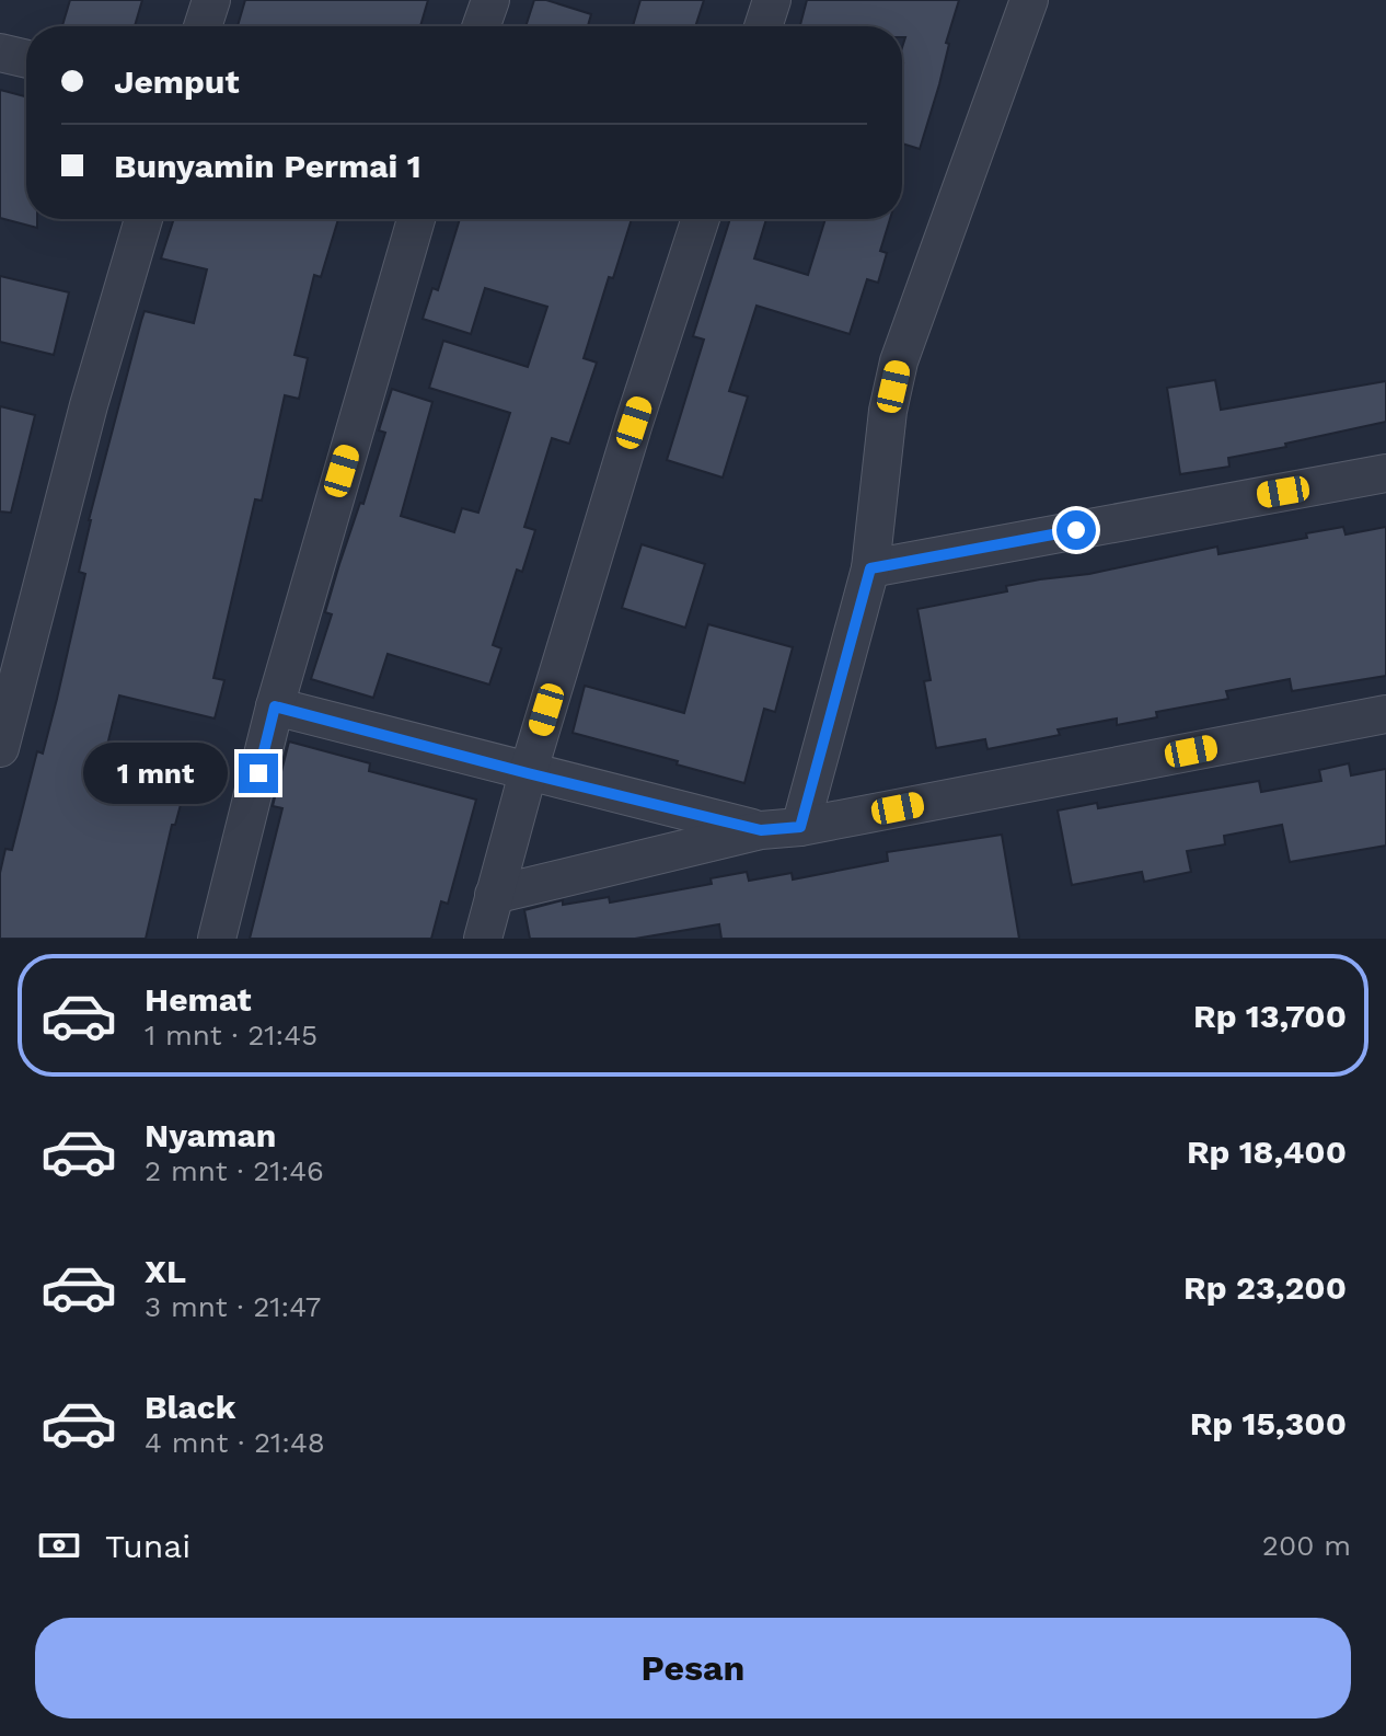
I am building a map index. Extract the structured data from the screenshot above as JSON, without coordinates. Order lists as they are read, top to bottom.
{
  "page": {
    "banner": ["Jemput", "Bunyamin Permai 1"],
    "bubble": "1 mnt",
    "list": [
      {
        "name": "Hemat",
        "note": "1 mnt · 21:45",
        "value": "Rp 13,700"
      },
      {
        "name": "Nyaman",
        "note": "2 mnt · 21:46",
        "value": "Rp 18,400"
      },
      {
        "name": "XL",
        "note": "3 mnt · 21:47",
        "value": "Rp 23,200"
      },
      {
        "name": "Black",
        "note": "4 mnt · 21:48",
        "value": "Rp 15,300"
      }
    ],
    "pay": ["Tunai", "200 m"],
    "buttons": "Pesan"
  }
}
